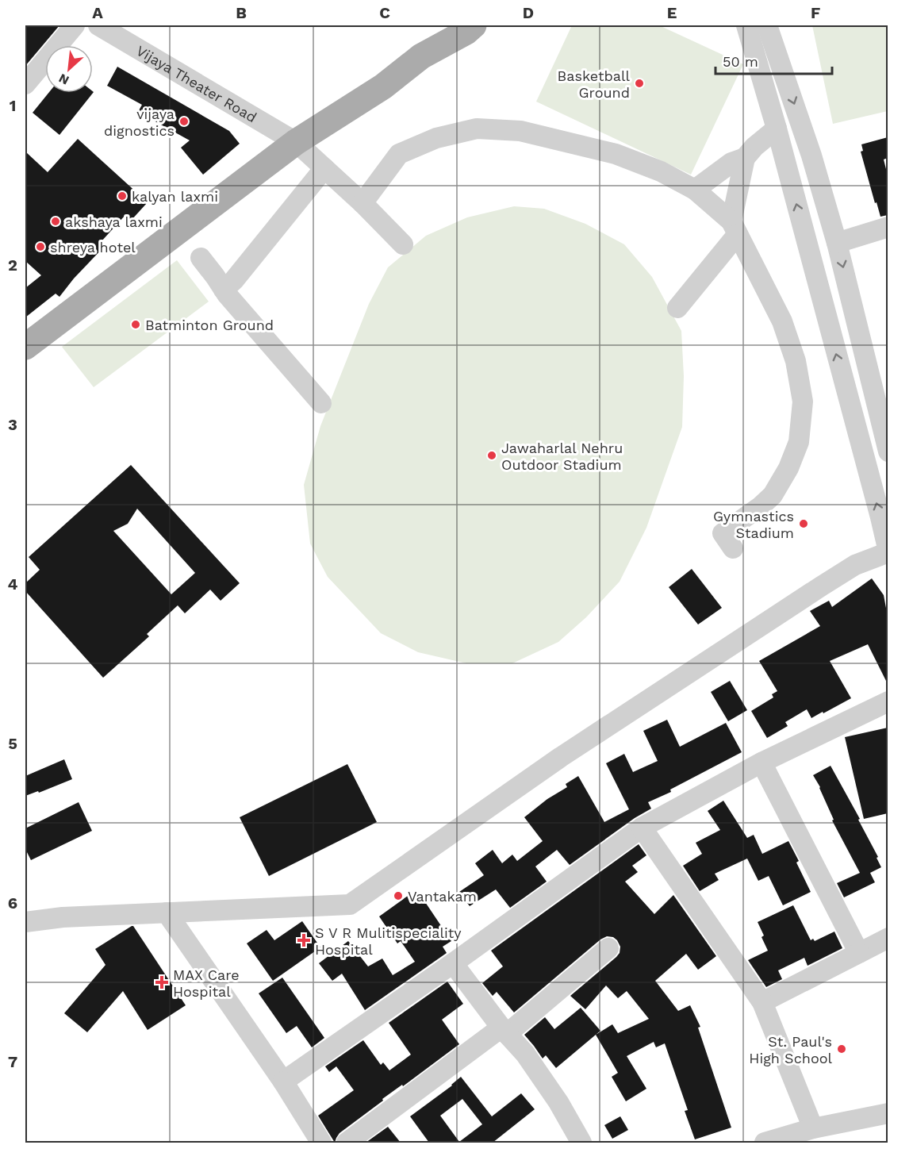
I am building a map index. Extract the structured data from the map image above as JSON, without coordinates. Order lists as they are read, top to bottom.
{
  "streets": {
    "street": ["Vijaya Theater Road"]
  },
  "places": {
    "other": [
      "Basketball Ground",
      "vijaya dignostics",
      "kalyan laxmi",
      "akshaya laxmi",
      "shreya hotel",
      "Batminton Ground",
      "Jawaharlal Nehru Outdoor Stadium",
      "Gymnastics Stadium",
      "Vantakam",
      "St. Paul's High School"
    ],
    "health": ["S V R Mulitispeciality Hospital", "MAX Care Hospital"]
  },
  "scale_bar": "50 m",
  "north": "bottom left",
  "grid": {
    "columns": [
      "A",
      "B",
      "C",
      "D",
      "E",
      "F"
    ],
    "rows": [
      "1",
      "2",
      "3",
      "4",
      "5",
      "6",
      "7"
    ]
  }
}
